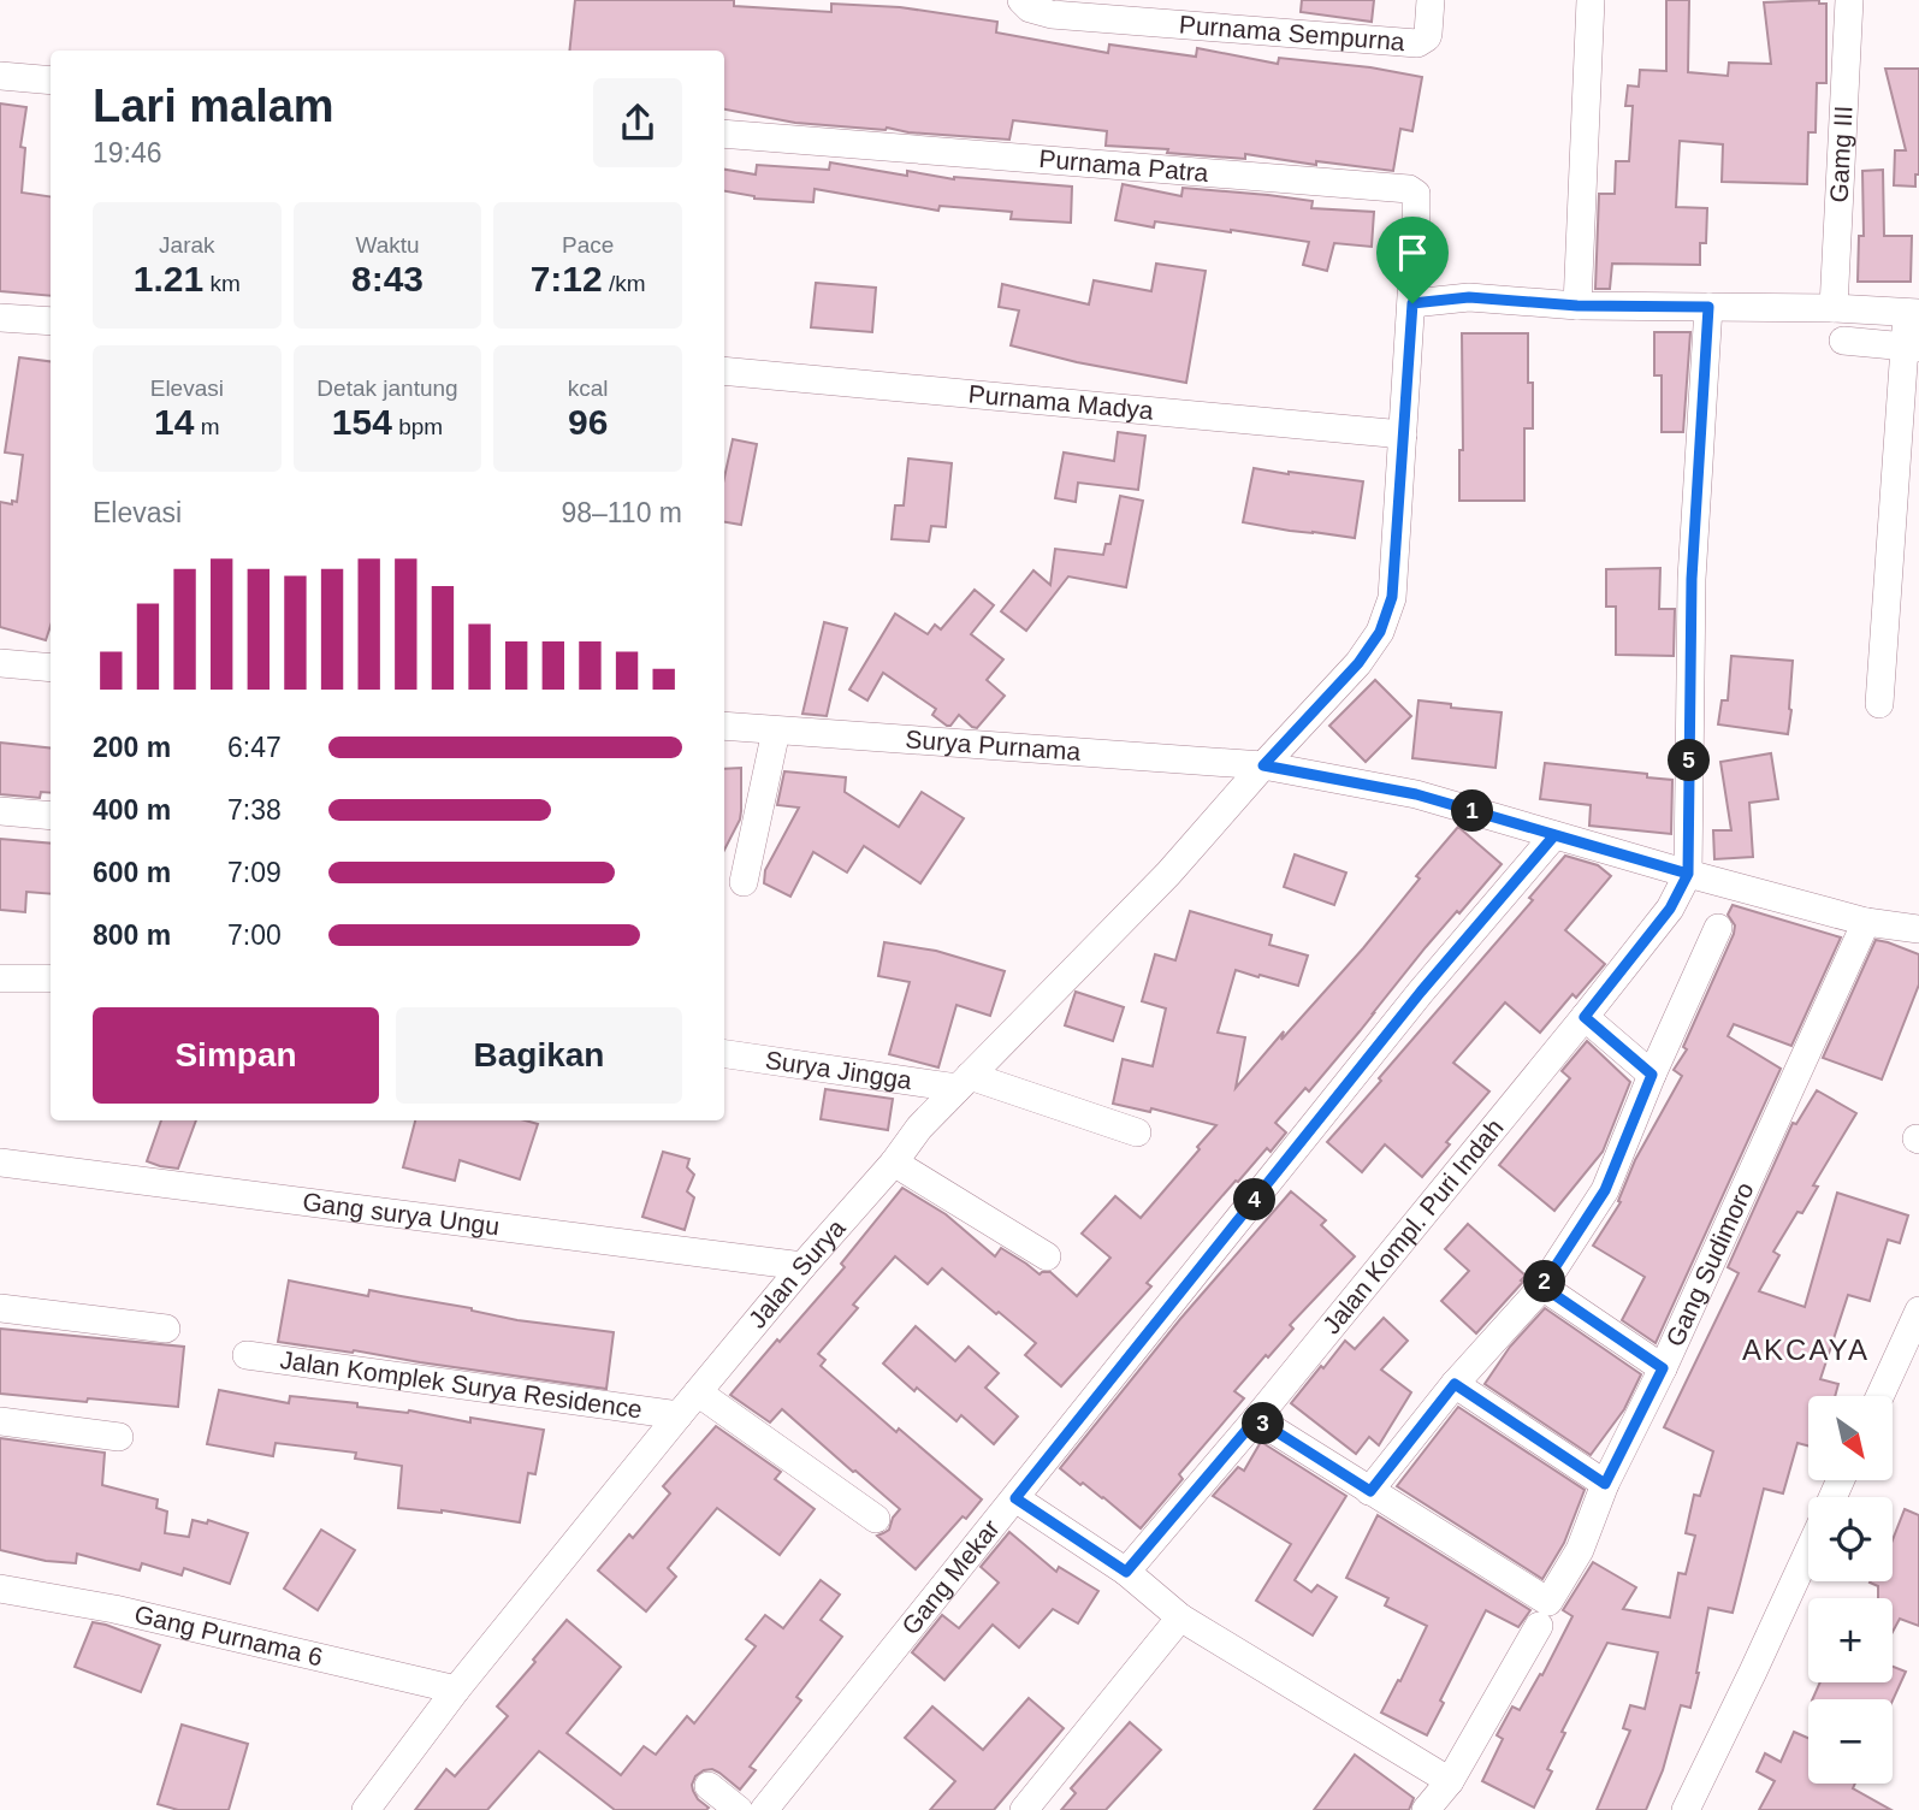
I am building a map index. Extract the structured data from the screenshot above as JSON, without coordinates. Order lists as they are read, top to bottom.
{
  "streets": {
    "street": [
      "Purnama Sempurna",
      "Gamg III",
      "Purnama Patra",
      "Purnama Madya",
      "Surya Purnama",
      "Surya Jingga",
      "Gang surya Ungu",
      "Jalan Kompl. Puri Indah",
      "Gang Sudimoro",
      "Jalan Surya",
      "Jalan Komplek Surya Residence",
      "Gang Mekar",
      "Gang Purnama 6"
    ]
  },
  "crossings": [
    ["Purnama Patra", "Jalan Surya"],
    ["Purnama Madya", "Jalan Surya"],
    ["Surya Purnama", "Jalan Kompl. Puri Indah"],
    ["Surya Purnama", "Gang Sudimoro"],
    ["Surya Purnama", "Jalan Surya"],
    ["Surya Purnama", "Gang Mekar"],
    ["Surya Jingga", "Jalan Surya"],
    ["Gang surya Ungu", "Jalan Surya"],
    ["Jalan Surya", "Jalan Komplek Surya Residence"],
    ["Jalan Surya", "Gang Purnama 6"]
  ],
  "districts": ["AKCAYA"],
  "north": "bottom right",
  "page": {
    "heading": ["Lari malam", "19:46"],
    "stats": [
      ["Jarak", "1.21 km"],
      ["Waktu", "8:43"],
      ["Pace", "7:12 /km"],
      ["Elevasi", "14 m"],
      ["Detak jantung", "154 bpm"],
      ["kcal", "96"]
    ],
    "chart": ["Elevasi", "98–110 m"],
    "list": [
      {
        "name": "200 m",
        "note": "6:47"
      },
      {
        "name": "400 m",
        "note": "7:38"
      },
      {
        "name": "600 m",
        "note": "7:09"
      },
      {
        "name": "800 m",
        "note": "7:00"
      }
    ],
    "pins": [
      "5",
      "1",
      "4",
      "2",
      "3"
    ],
    "buttons": ["Simpan", "Bagikan"],
    "map_buttons": ["+", "−"]
  }
}
